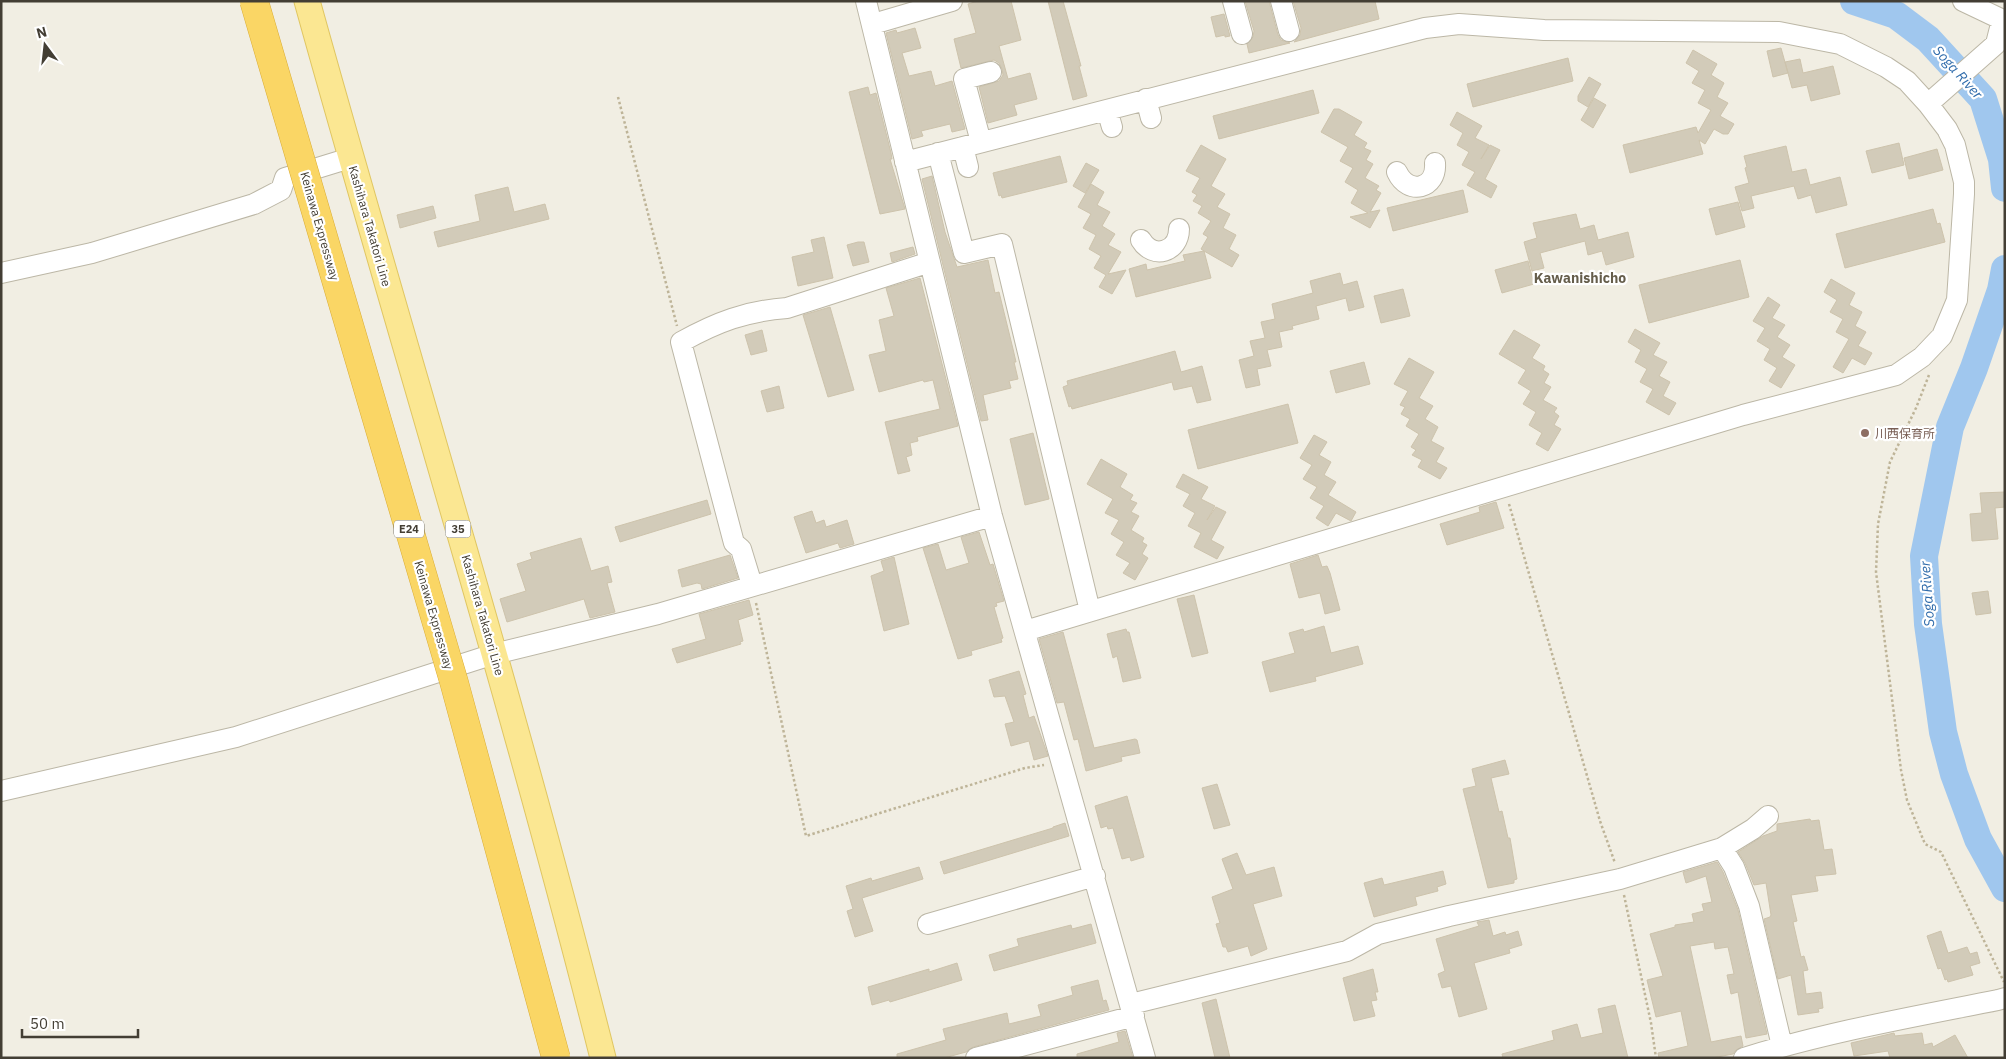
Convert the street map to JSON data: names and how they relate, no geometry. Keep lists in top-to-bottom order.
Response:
{
  "streets": {
    "highway": ["Keinawa Expressway", "E24"],
    "main road": ["Kashihara Takatori Line", "35"]
  },
  "districts": ["Kawanishicho"],
  "water": ["Soga River"],
  "places": ["川西保育所"],
  "scale_bar": "50 m",
  "north": "top"
}
